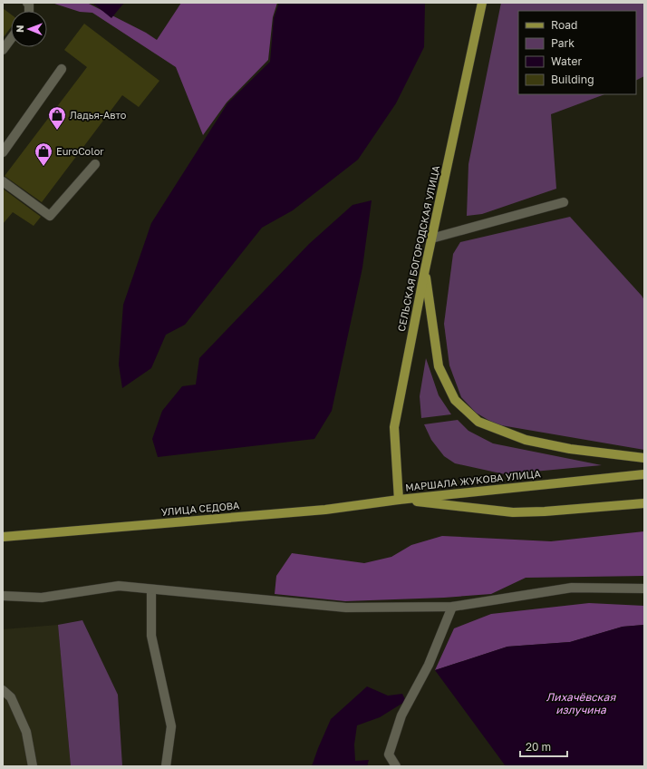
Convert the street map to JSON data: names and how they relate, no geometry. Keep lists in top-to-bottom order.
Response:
{
  "streets": {
    "main road": ["СЕЛЬСКАЯ БОГОРОДСКАЯ УЛИЦА", "МАРШАЛА ЖУКОВА УЛИЦА", "УЛИЦА СЕДОВА"]
  },
  "crossings": [
    ["СЕЛЬСКАЯ БОГОРОДСКАЯ УЛИЦА", "МАРШАЛА ЖУКОВА УЛИЦА"],
    ["СЕЛЬСКАЯ БОГОРОДСКАЯ УЛИЦА", "УЛИЦА СЕДОВА"],
    ["МАРШАЛА ЖУКОВА УЛИЦА", "УЛИЦА СЕДОВА"]
  ],
  "water": ["Лихачёвская излучина"],
  "places": {
    "shop": ["Ладья-Авто", "EuroColor"]
  },
  "legend": [
    "Road",
    "Park",
    "Water",
    "Building"
  ],
  "scale_bar": "20 m",
  "north": "left"
}
